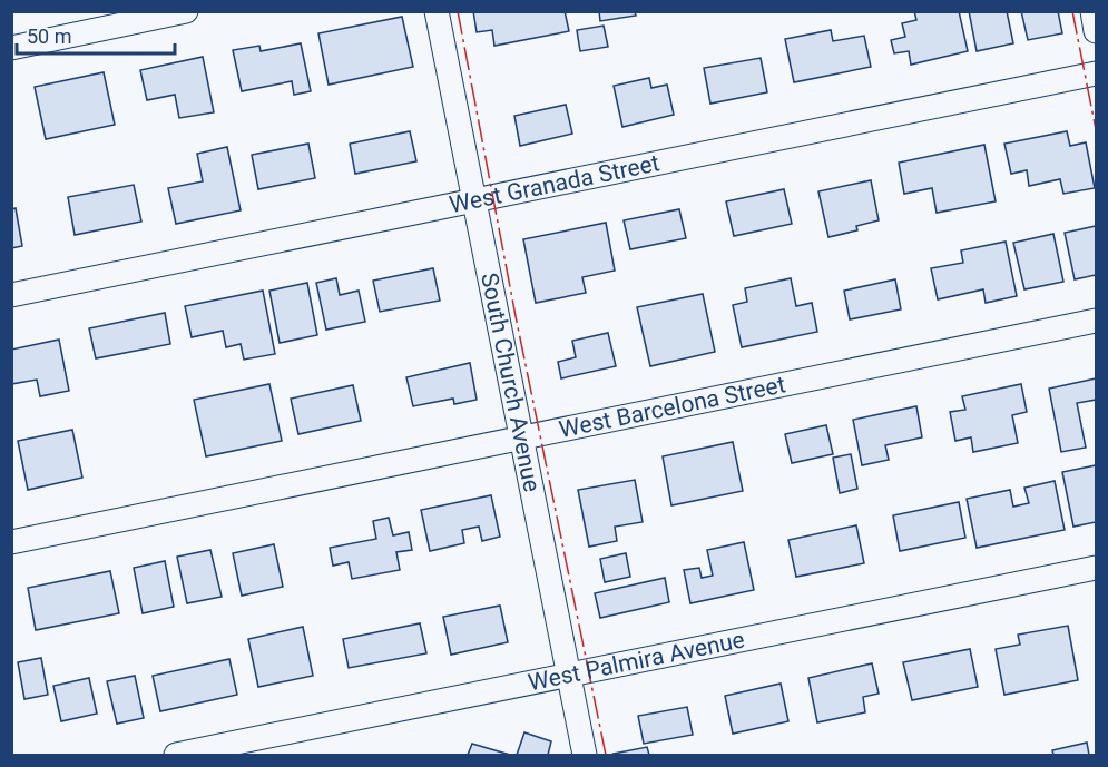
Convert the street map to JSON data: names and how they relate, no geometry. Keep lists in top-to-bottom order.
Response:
{
  "streets": {
    "street": [
      "West Granada Street",
      "South Church Avenue",
      "West Barcelona Street",
      "West Palmira Avenue"
    ]
  },
  "crossings": [
    ["West Granada Street", "South Church Avenue"],
    ["South Church Avenue", "West Barcelona Street"],
    ["South Church Avenue", "West Palmira Avenue"]
  ],
  "scale_bar": "50 m"
}
